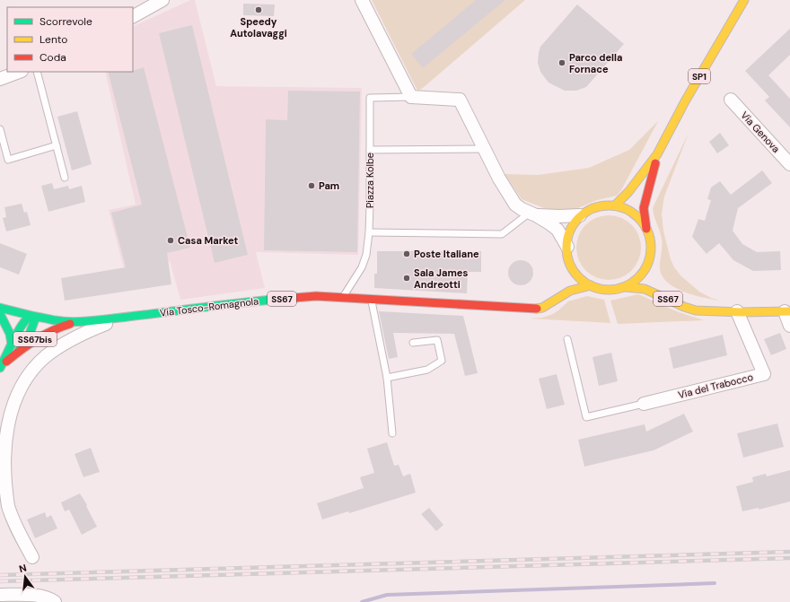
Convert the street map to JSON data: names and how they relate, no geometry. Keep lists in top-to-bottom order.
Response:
{
  "streets": {
    "main road": [
      "SP1",
      "SS67",
      "Via Tosco-Romagnola",
      "SS67bis"
    ],
    "street": ["Via Genova", "Piazza Kolbe", "Via del Trabocco"]
  },
  "crossings": [
    ["SP1", "Piazza Kolbe"],
    ["SP1", "SS67"],
    ["Piazza Kolbe", "SS67"],
    ["Piazza Kolbe", "Via Tosco-Romagnola"],
    ["SS67", "Via Tosco-Romagnola"],
    ["SS67", "Via del Trabocco"],
    ["Via Tosco-Romagnola", "SS67bis"]
  ],
  "places": [
    "Speedy Autolavaggi",
    "Parco della Fornace",
    "Pam",
    "Casa Market",
    "Poste Italiane",
    "Sala James Andreotti"
  ],
  "legend": ["Scorrevole", "Lento", "Coda"],
  "north": "top"
}
